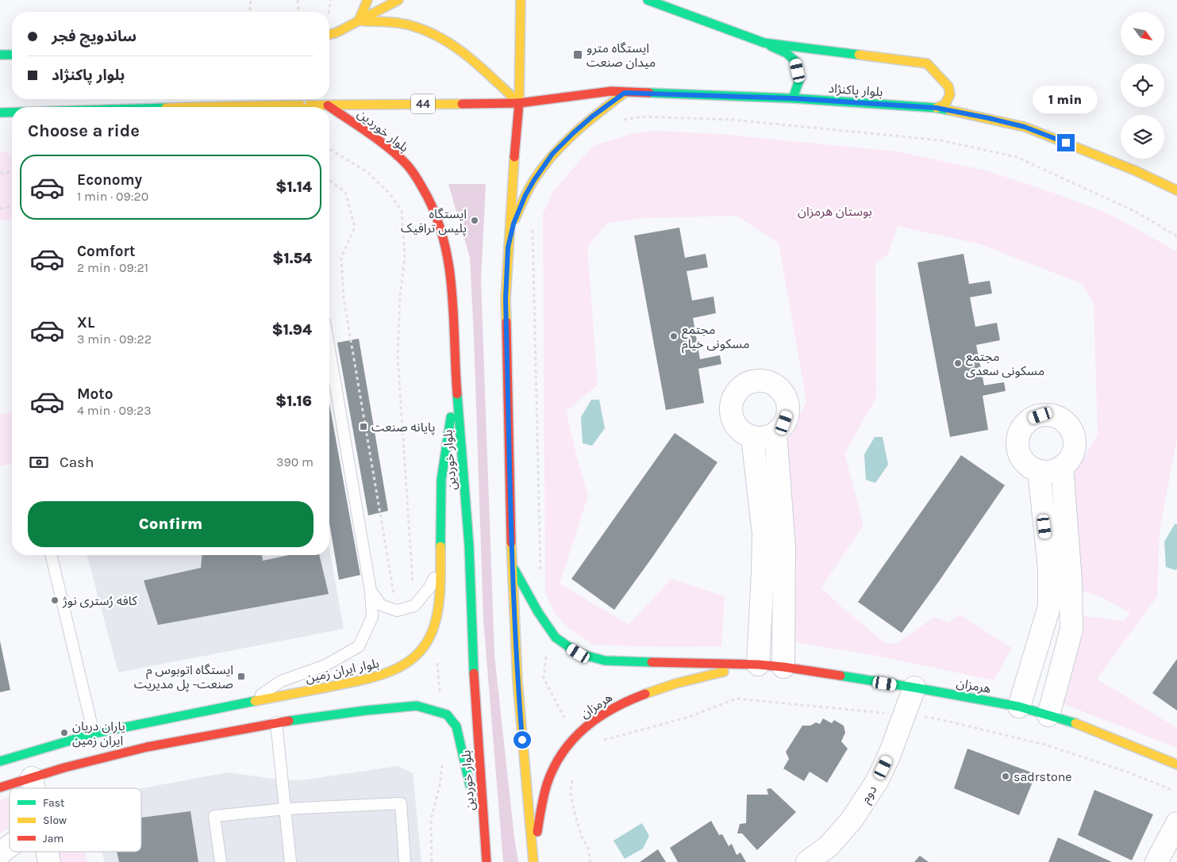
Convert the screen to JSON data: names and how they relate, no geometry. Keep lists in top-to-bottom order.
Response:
{
  "streets": {
    "main road": [
      "بلوار پاکنژاد",
      "44",
      "بلوار خوردین",
      "بلوار ایران زمین",
      "هرمزان"
    ],
    "street": ["دوم"]
  },
  "crossings": [
    ["بلوار پاکنژاد", "44"],
    ["44", "بلوار خوردین"],
    ["بلوار خوردین", "بلوار ایران زمین"],
    ["هرمزان", "دوم"]
  ],
  "parks": ["بوستان هرمزان"],
  "places": {
    "transit": ["ایستگاه مترو میدان صنعت", "پایانه صنعت", "ایستگاه اتوبوس م صنعت- پل مدیریت"],
    "other": [
      "ایستگاه پلیس ترافیک",
      "مجتمع مسکونی خیام",
      "مجتمع مسکونی سعدی",
      "کافه رُستری نوژ",
      "یاران دریان ایران زمین",
      "sadrstone"
    ]
  },
  "legend": ["Fast", "Slow", "Jam"],
  "north": "bottom right",
  "page": {
    "banner": ["ساندویچ فجر", "بلوار پاکنژاد"],
    "bubble": "1 min",
    "heading": "Choose a ride",
    "list": [
      {
        "name": "Economy",
        "note": "1 min · 09:20",
        "value": "$1.14"
      },
      {
        "name": "Comfort",
        "note": "2 min · 09:21",
        "value": "$1.54"
      },
      {
        "name": "XL",
        "note": "3 min · 09:22",
        "value": "$1.94"
      },
      {
        "name": "Moto",
        "note": "4 min · 09:23",
        "value": "$1.16"
      }
    ],
    "pay": ["Cash", "390 m"],
    "buttons": "Confirm"
  }
}
